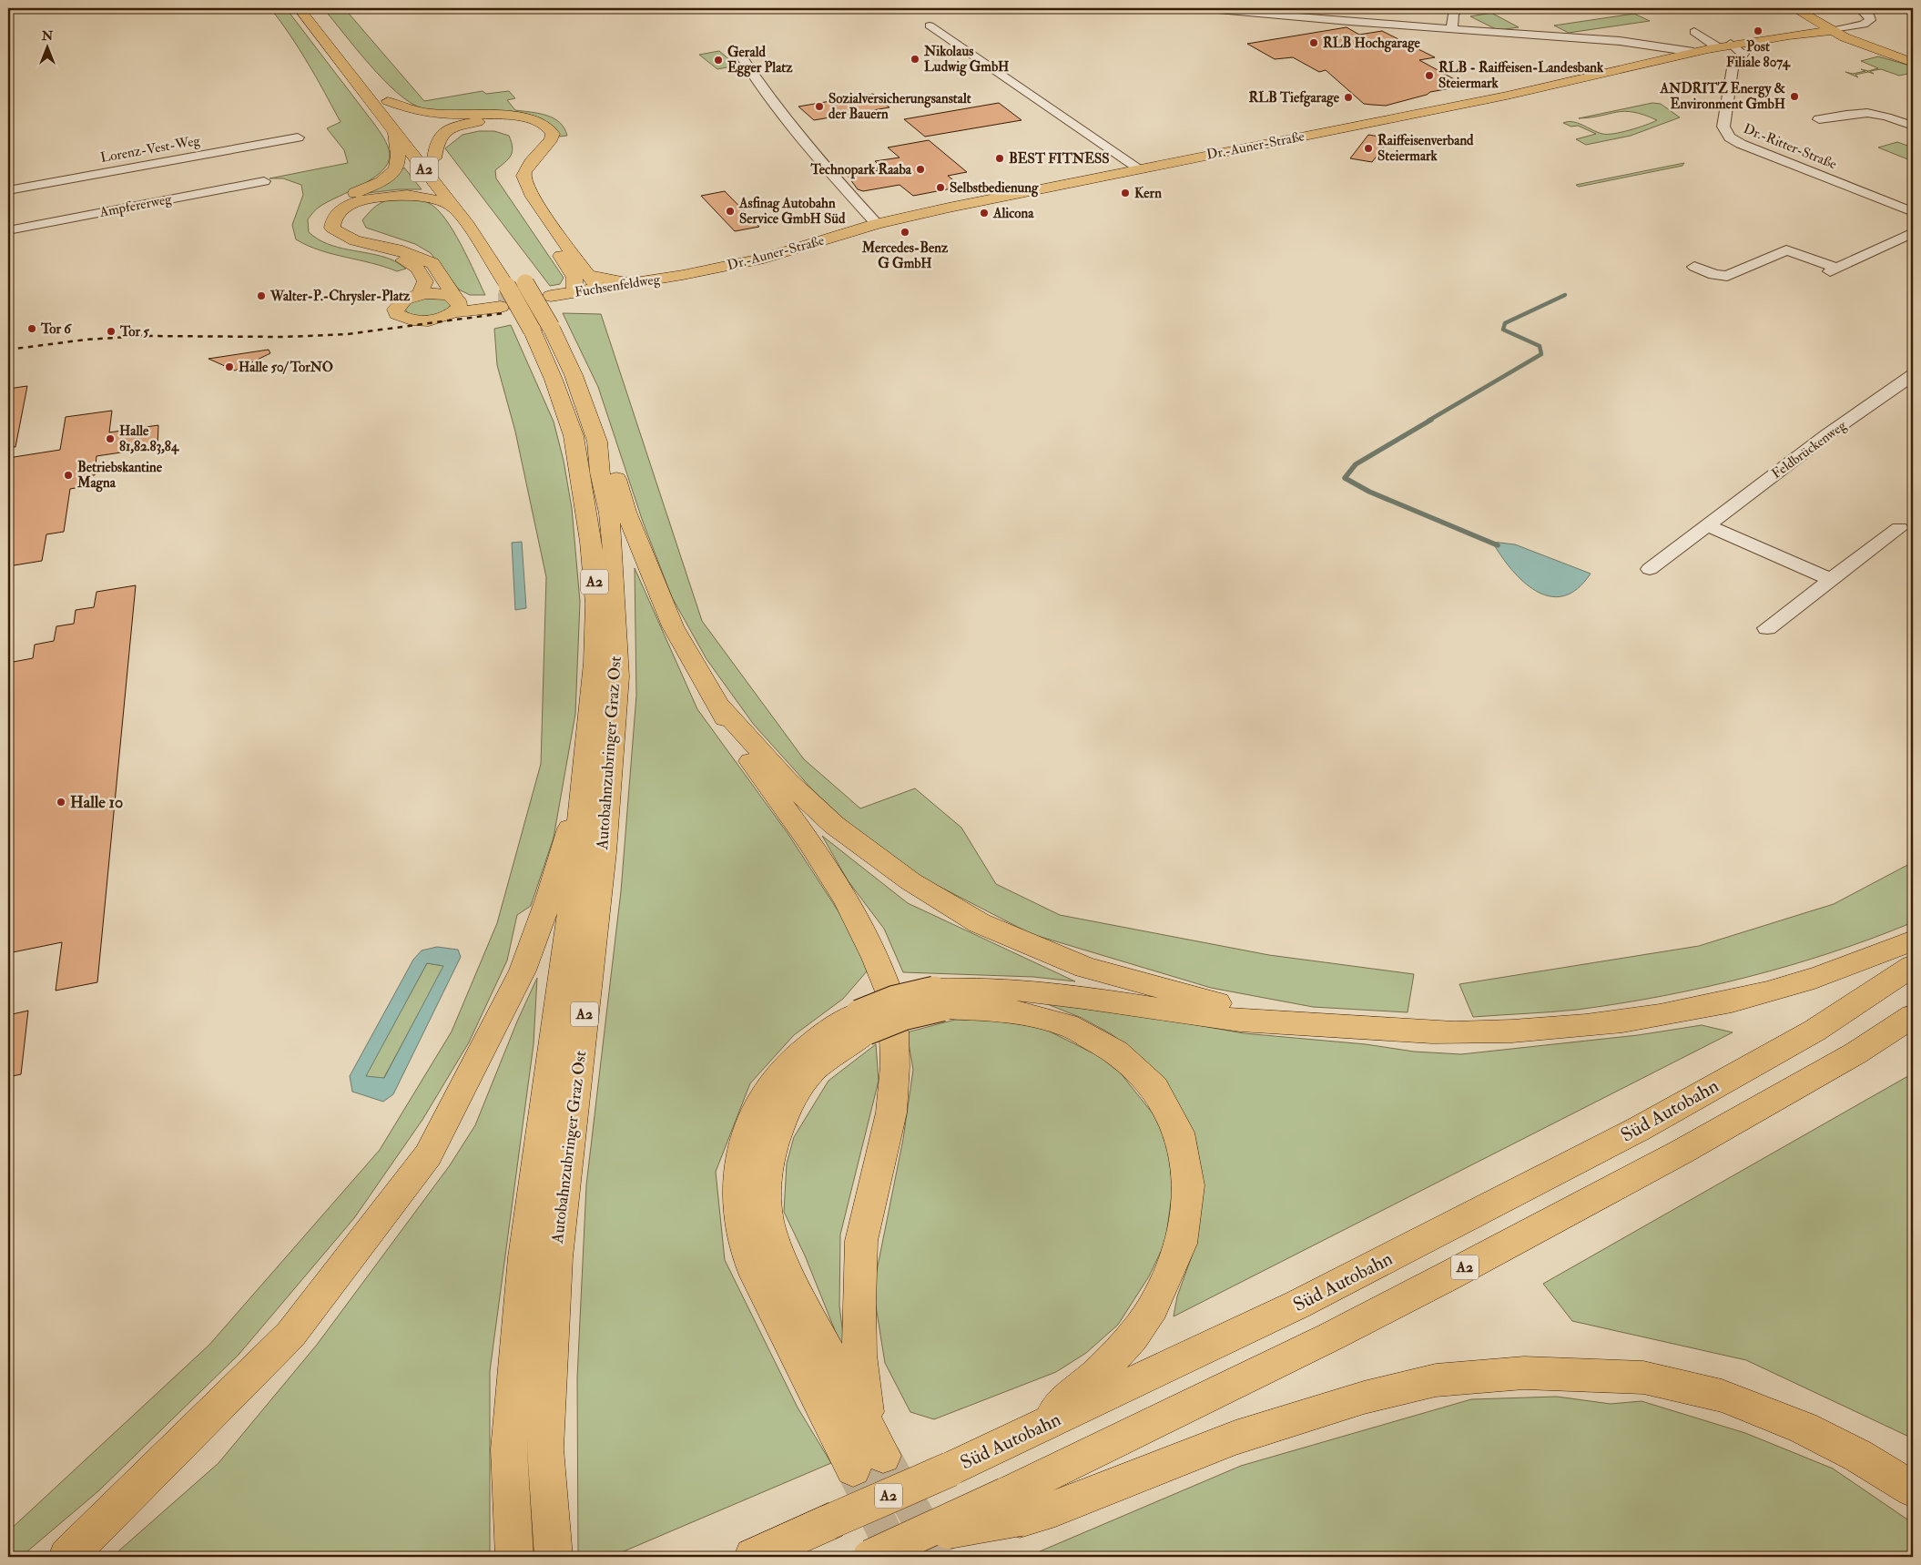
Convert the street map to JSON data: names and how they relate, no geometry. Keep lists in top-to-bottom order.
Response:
{
  "streets": {
    "main road": [
      "Dr.-Auner-Straße",
      "A2",
      "Fuchsenfeldweg",
      "Autobahnzubringer Graz Ost",
      "Süd Autobahn"
    ],
    "street": [
      "Dr.-Ritter-Straße",
      "Lorenz-Vest-Weg",
      "Ampfererweg",
      "Feldbrückenweg"
    ]
  },
  "crossings": [
    ["Dr.-Auner-Straße", "Dr.-Ritter-Straße"],
    ["Dr.-Auner-Straße", "Fuchsenfeldweg"]
  ],
  "places": [
    "Post Filiale 8074",
    "RLB Hochgarage",
    "Nikolaus Ludwig GmbH",
    "Gerald Egger Platz",
    "RLB - Raiffeisen-Landesbank Steiermark",
    "ANDRITZ Energy & Environment GmbH",
    "RLB Tiefgarage",
    "Sozialversicherungsanstalt der Bauern",
    "Raiffeisenverband Steiermark",
    "BEST FITNESS",
    "Technopark Raaba",
    "Selbstbedienung",
    "Kern",
    "Asfinag Autobahn Service GmbH Süd",
    "Alicona",
    "Mercedes-Benz G GmbH",
    "Walter-P.-Chrysler-Platz",
    "Tor 6",
    "Tor 5",
    "Halle 50/ TorNO",
    "Halle 81,82.83,84",
    "Betriebskantine Magna",
    "Halle 10"
  ],
  "north": "top"
}
